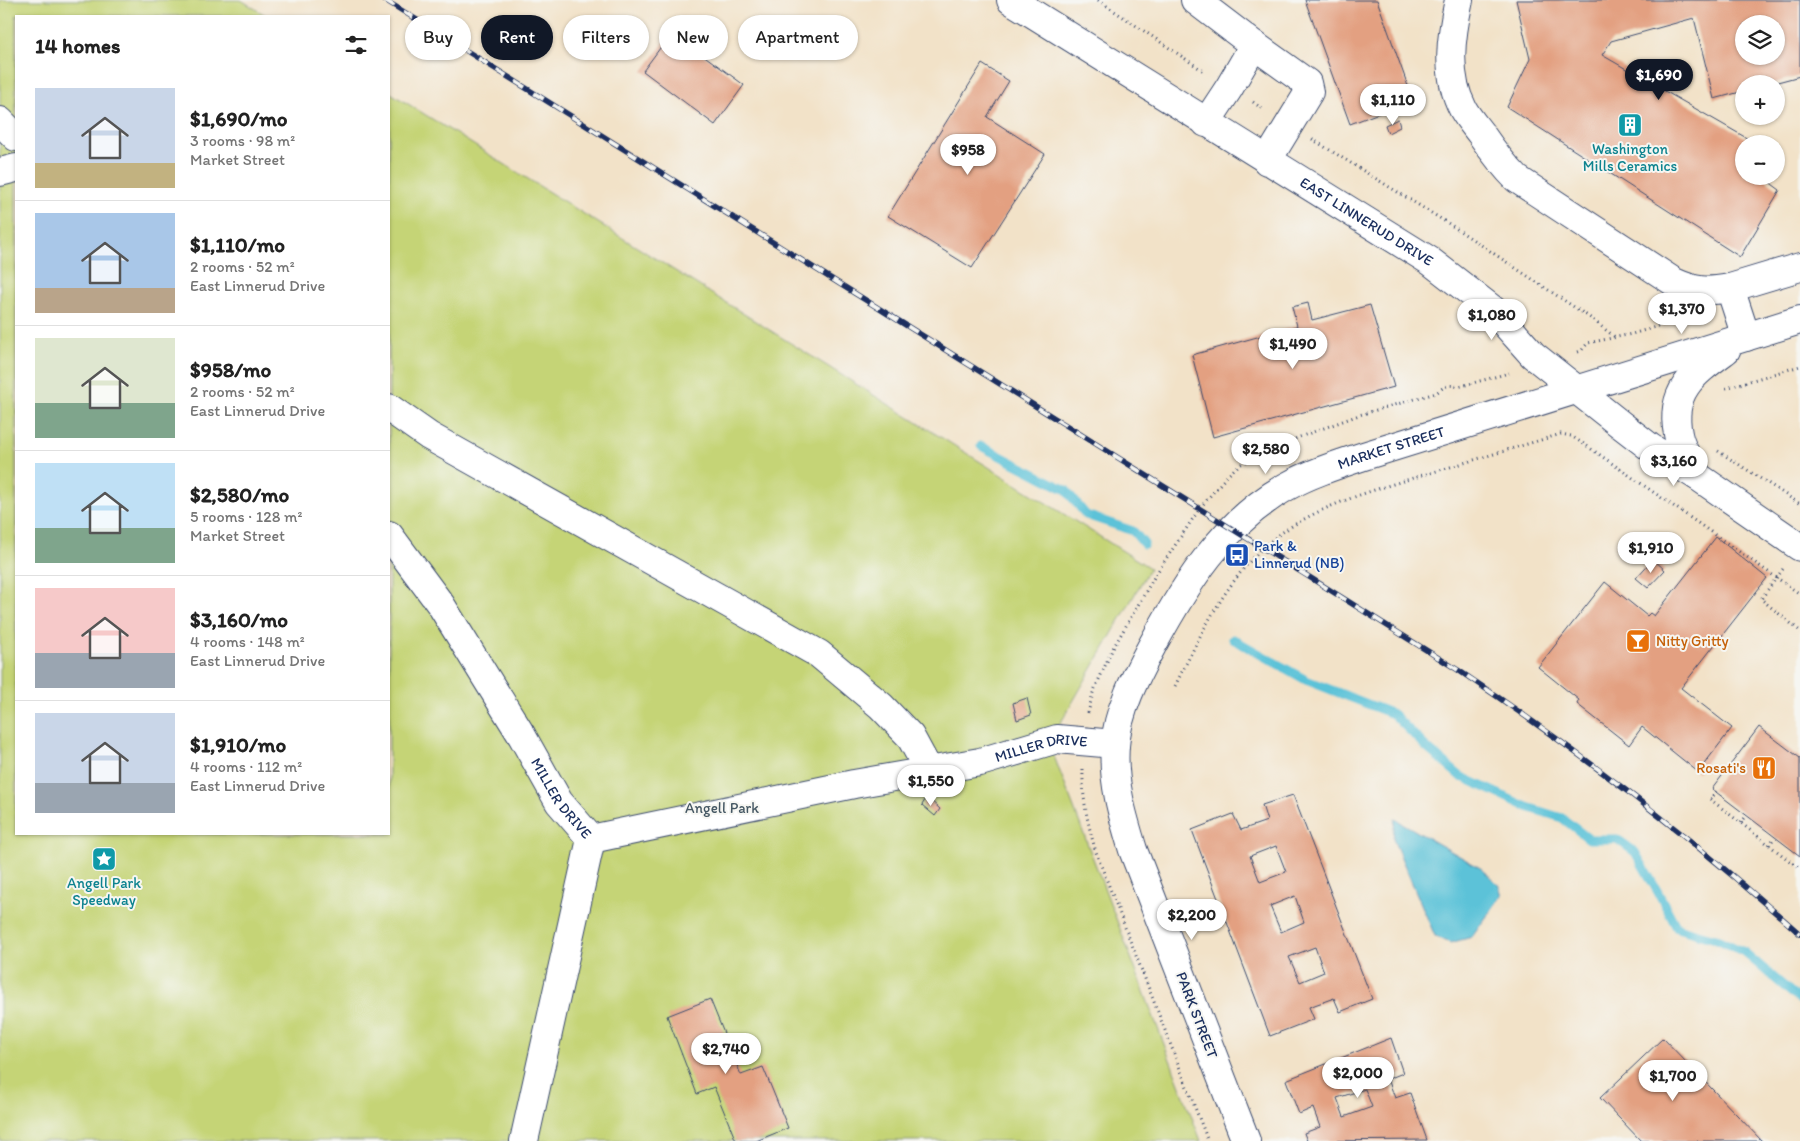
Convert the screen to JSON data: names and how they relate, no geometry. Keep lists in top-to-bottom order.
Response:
{
  "streets": {
    "street": [
      "EAST LINNERUD DRIVE",
      "MARKET STREET",
      "MILLER DRIVE",
      "PARK STREET"
    ]
  },
  "crossings": [
    ["EAST LINNERUD DRIVE", "MARKET STREET"],
    ["MARKET STREET", "MILLER DRIVE"],
    ["MARKET STREET", "PARK STREET"],
    ["MILLER DRIVE", "PARK STREET"]
  ],
  "parks": ["Angell Park"],
  "places": {
    "building": ["Washington Mills Ceramics"],
    "bus stop": ["Park & Linnerud (NB)"],
    "bar": ["Nitty Gritty"],
    "restaurant": ["Rosati's"],
    "place": ["Angell Park Speedway"]
  },
  "page": {
    "map_buttons": ["+", "−"],
    "chip": [
      "Buy",
      "Rent",
      "Filters",
      "New",
      "Apartment"
    ],
    "heading": "14 homes",
    "price": [
      "$1,690",
      "$1,110",
      "$958",
      "$1,370",
      "$1,080",
      "$1,490",
      "$2,580",
      "$3,160",
      "$1,910",
      "$1,550",
      "$2,200",
      "$2,740",
      "$2,000",
      "$1,700"
    ],
    "list": [
      {
        "name": "$1,690/mo",
        "note": "3 rooms · 98 m² · Market Street"
      },
      {
        "name": "$1,110/mo",
        "note": "2 rooms · 52 m² · East Linnerud Drive"
      },
      {
        "name": "$958/mo",
        "note": "2 rooms · 52 m² · East Linnerud Drive"
      },
      {
        "name": "$2,580/mo",
        "note": "5 rooms · 128 m² · Market Street"
      },
      {
        "name": "$3,160/mo",
        "note": "4 rooms · 148 m² · East Linnerud Drive"
      },
      {
        "name": "$1,910/mo",
        "note": "4 rooms · 112 m² · East Linnerud Drive"
      }
    ]
  }
}
